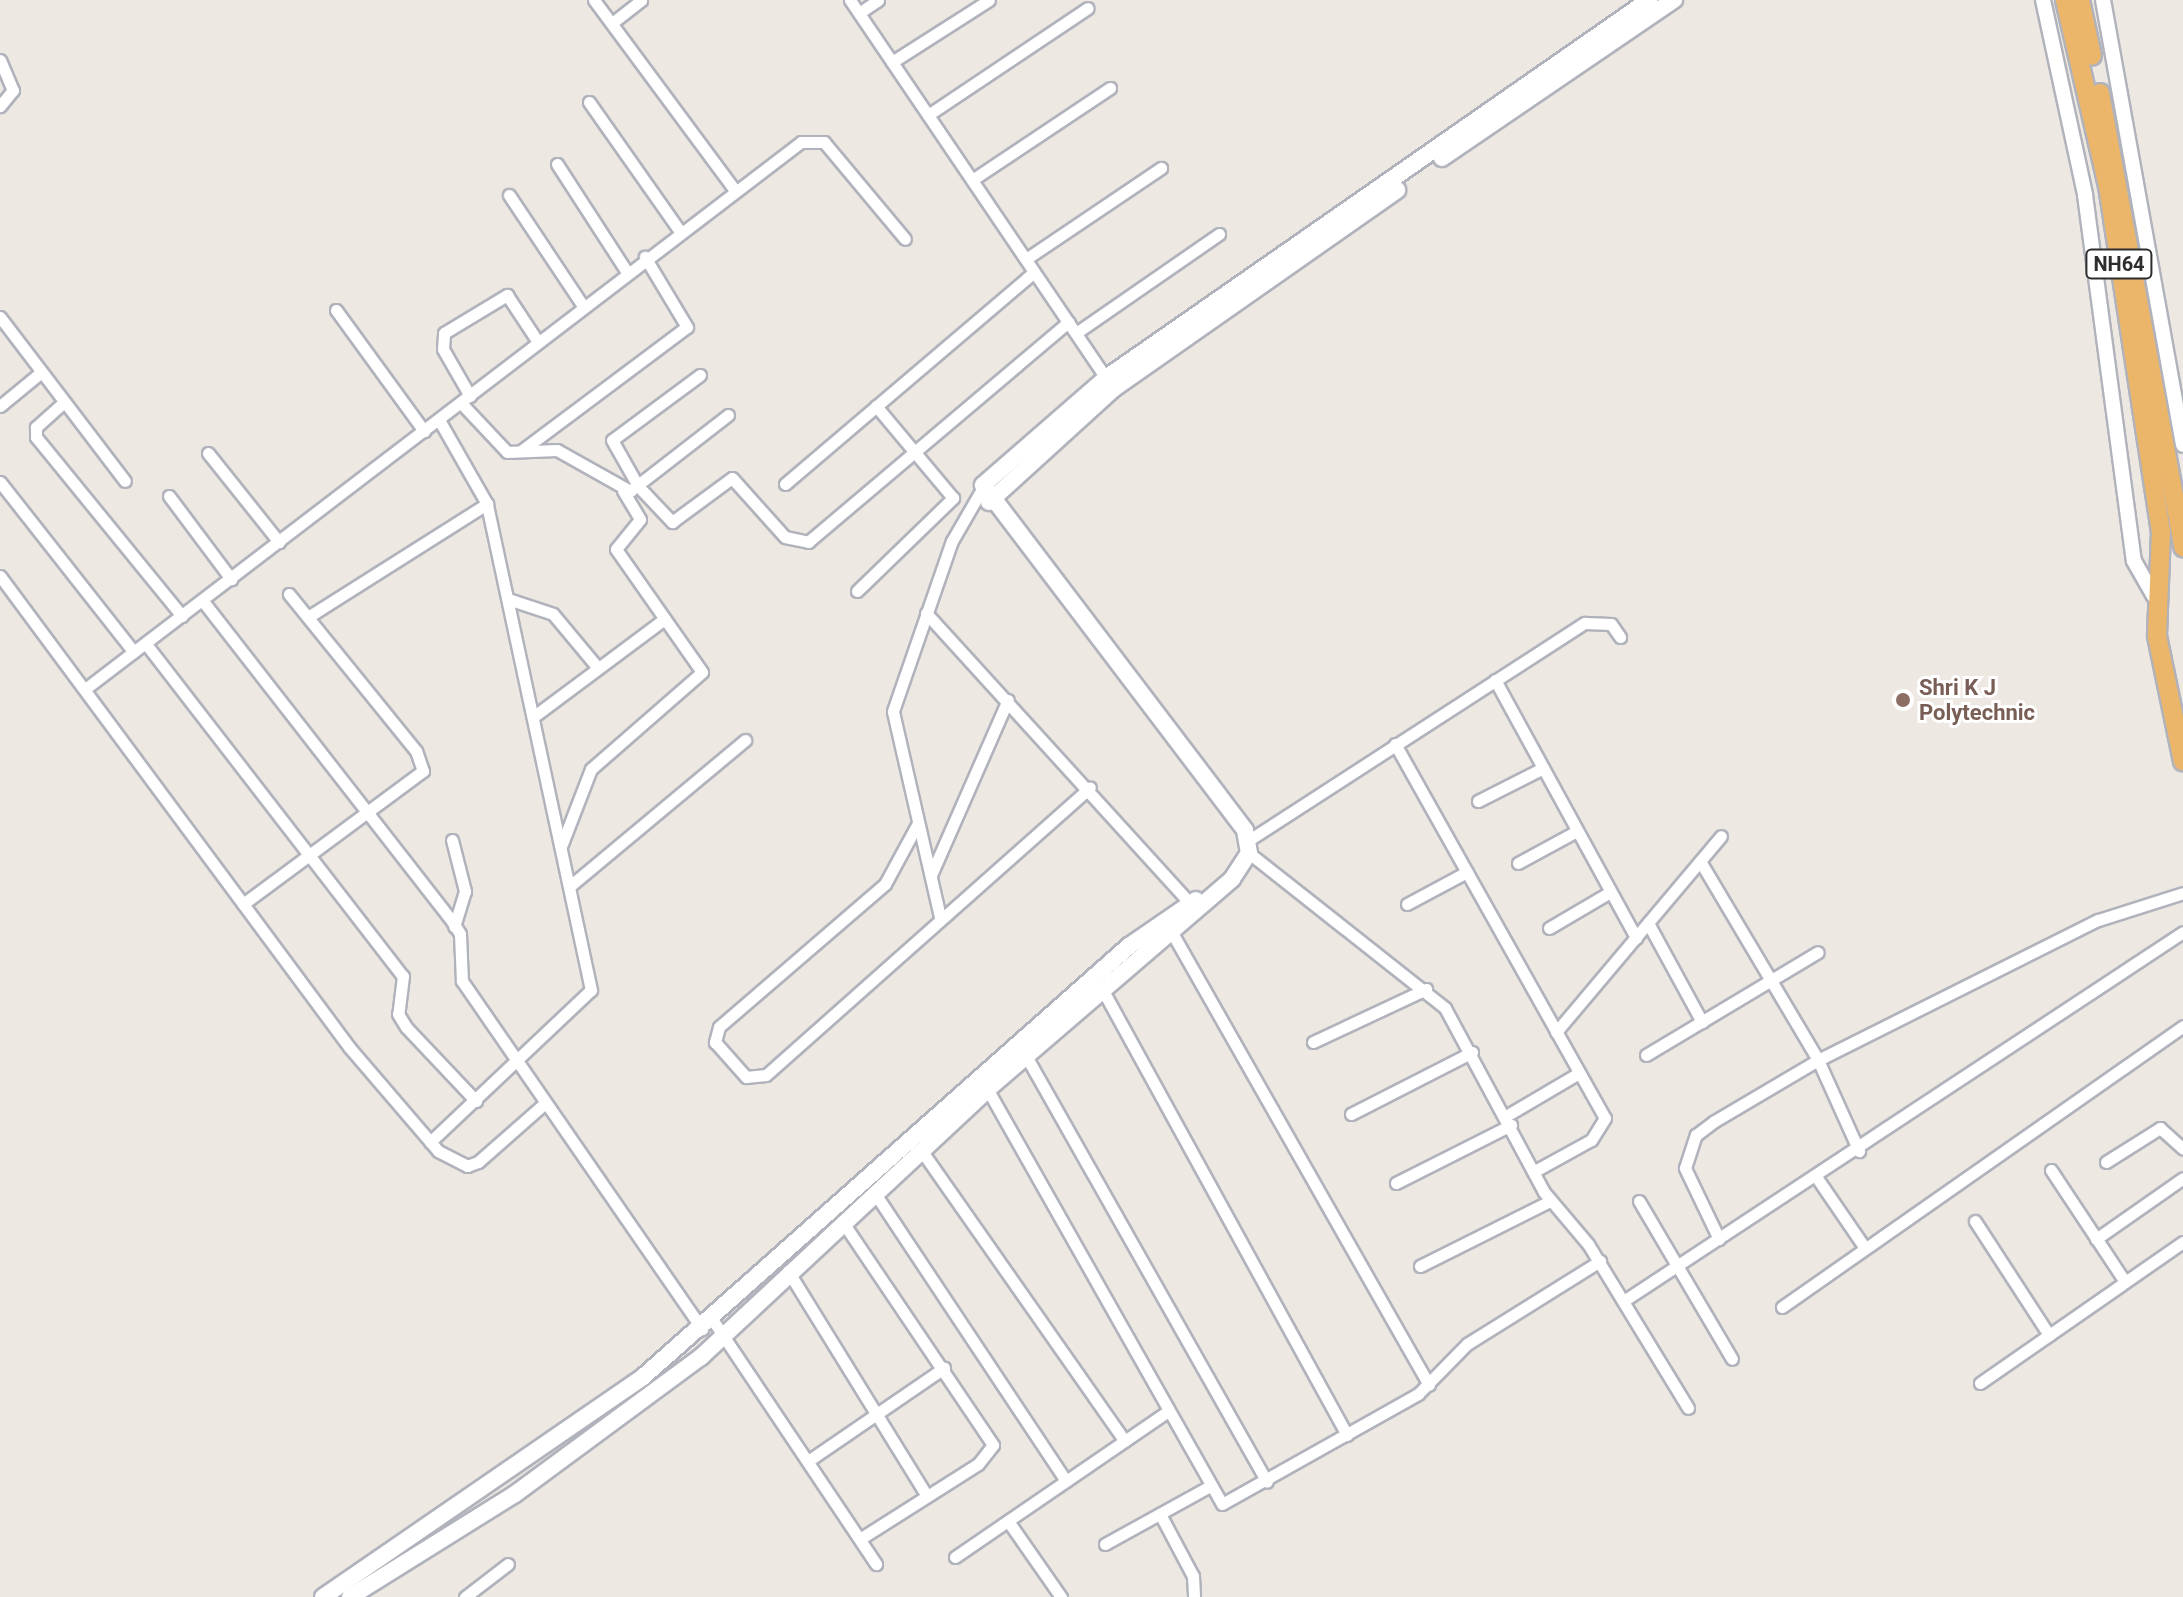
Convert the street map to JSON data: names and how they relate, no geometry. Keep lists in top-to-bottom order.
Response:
{
  "streets": {
    "highway": ["NH64"]
  },
  "places": ["Shri K J Polytechnic"]
}
